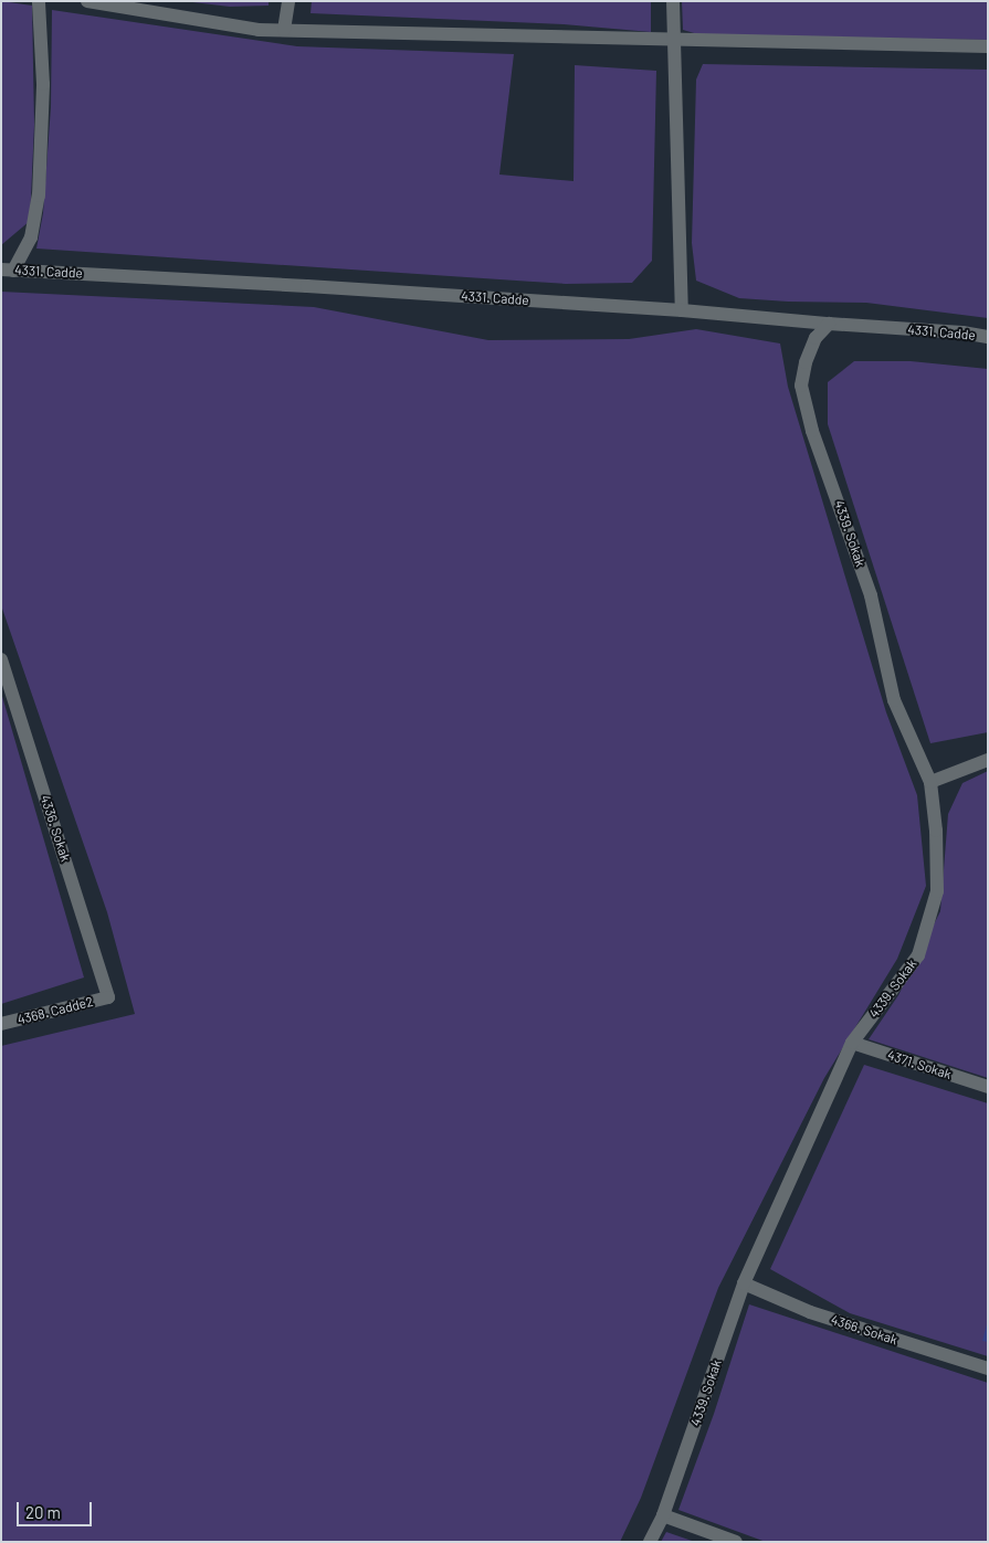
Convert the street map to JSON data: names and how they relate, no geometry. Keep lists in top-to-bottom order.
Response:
{
  "streets": {
    "street": [
      "4331. Cadde",
      "4339. Sokak",
      "4336. Sokak",
      "4368. Cadde2",
      "4371. Sokak",
      "4366. Sokak"
    ]
  },
  "crossings": [
    ["4331. Cadde", "4339. Sokak"],
    ["4339. Sokak", "4371. Sokak"],
    ["4339. Sokak", "4366. Sokak"],
    ["4336. Sokak", "4368. Cadde2"]
  ],
  "scale_bar": "20 m"
}
